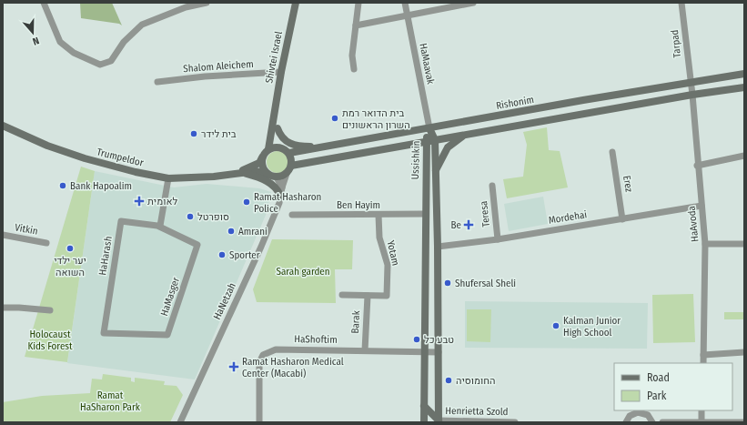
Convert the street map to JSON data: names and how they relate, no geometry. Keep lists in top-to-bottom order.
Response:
{
  "streets": {
    "street": [
      "Tarpad",
      "Shivtei Israel",
      "HaMaavak",
      "Shalom Aleichem",
      "Rishonim",
      "Trumpeldor",
      "Ussishkin",
      "Erez",
      "Ben Hayim",
      "Teresa",
      "Mordehai",
      "HaAvoda",
      "Vitkin",
      "Yotam",
      "HaHarash",
      "HaMasger",
      "HaNetzah",
      "Barak",
      "HaShoftim",
      "Henrietta Szold"
    ]
  },
  "crossings": [
    ["Tarpad", "Rishonim"],
    ["Tarpad", "HaAvoda"],
    ["Shivtei Israel", "Shalom Aleichem"],
    ["Shivtei Israel", "Rishonim"],
    ["Shivtei Israel", "Trumpeldor"],
    ["Shivtei Israel", "HaNetzah"],
    ["HaMaavak", "Rishonim"],
    ["HaMaavak", "Ussishkin"],
    ["Rishonim", "Trumpeldor"],
    ["Rishonim", "Ussishkin"],
    ["Rishonim", "HaAvoda"],
    ["Rishonim", "HaNetzah"],
    ["Trumpeldor", "HaNetzah"],
    ["Ussishkin", "Ben Hayim"],
    ["Ussishkin", "Mordehai"],
    ["Ussishkin", "HaShoftim"],
    ["Ussishkin", "Henrietta Szold"],
    ["Erez", "Mordehai"],
    ["Ben Hayim", "Yotam"],
    ["Teresa", "Mordehai"],
    ["Mordehai", "HaAvoda"],
    ["Yotam", "Barak"],
    ["HaHarash", "HaMasger"],
    ["Barak", "HaShoftim"]
  ],
  "parks": ["Sarah garden", "Holocaust Kids Forest", "Ramat HaSharon Park"],
  "places": {
    "other": [
      "בית הדואר רמת השרון הראשונים",
      "בית לידר",
      "Bank Hapoalim",
      "Ramat Hasharon Police",
      "סופרטל",
      "Amrani",
      "יער ילדי השואה",
      "Sporter",
      "Shufersal Sheli",
      "Kalman Junior High School",
      "טבע כל",
      "החומוסיה"
    ],
    "health": ["לאומית", "Be", "Ramat Hasharon Medical Center (Macabi)"]
  },
  "legend": ["Road", "Park"],
  "north": "bottom"
}
